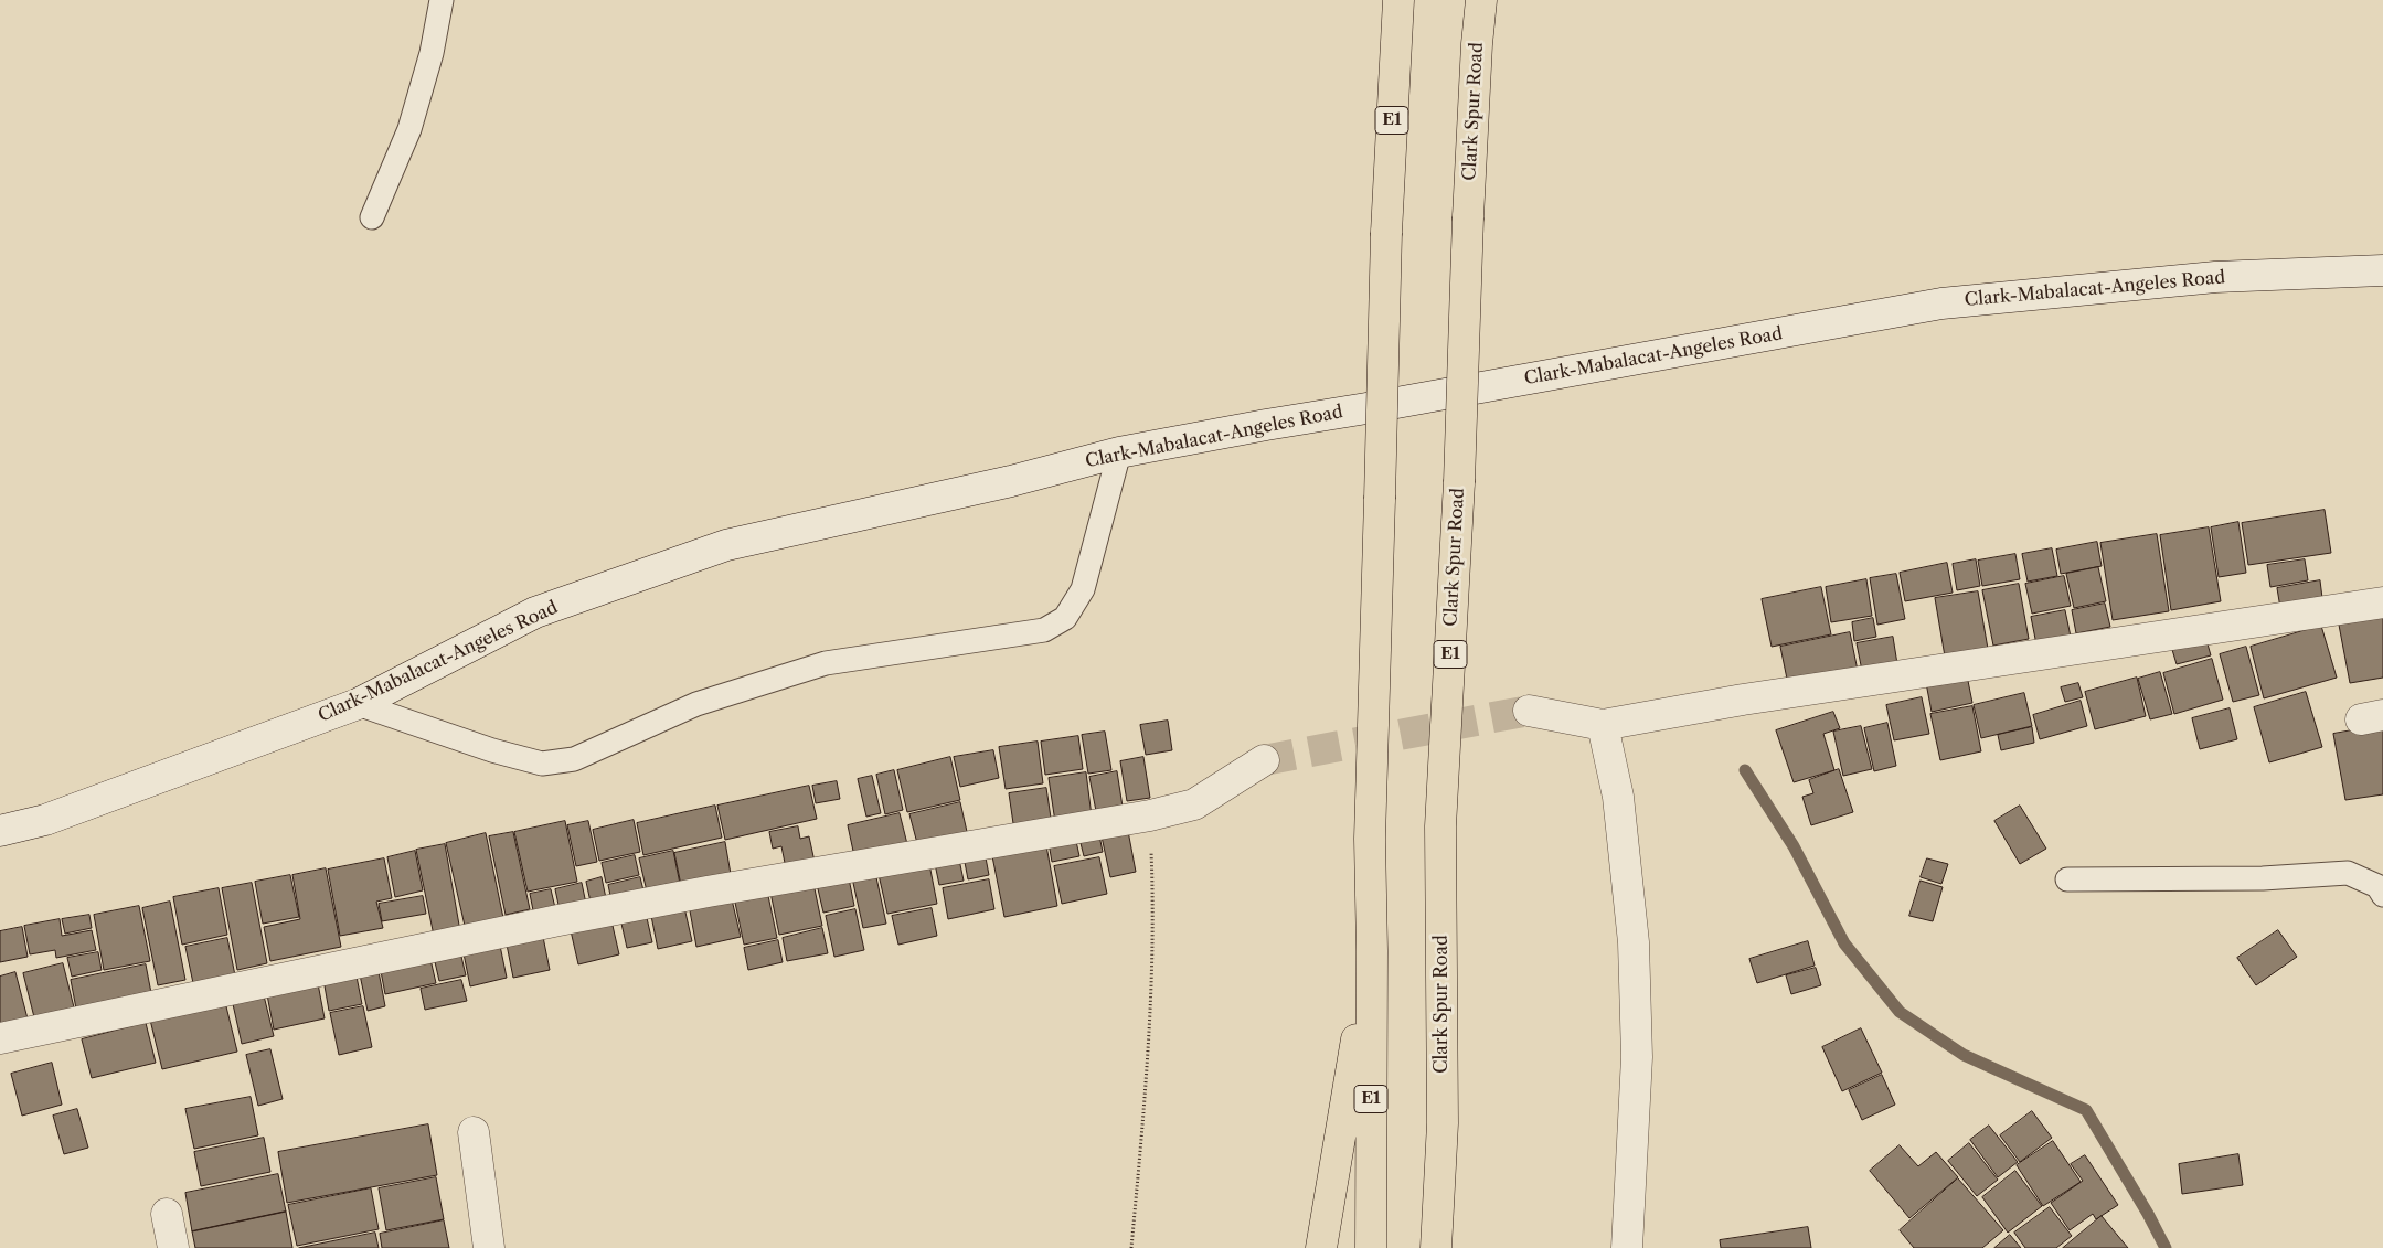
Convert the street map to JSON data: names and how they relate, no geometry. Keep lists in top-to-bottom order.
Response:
{
  "streets": {
    "highway": ["Clark Spur Road", "E1"],
    "street": ["Clark-Mabalacat-Angeles Road"]
  }
}
